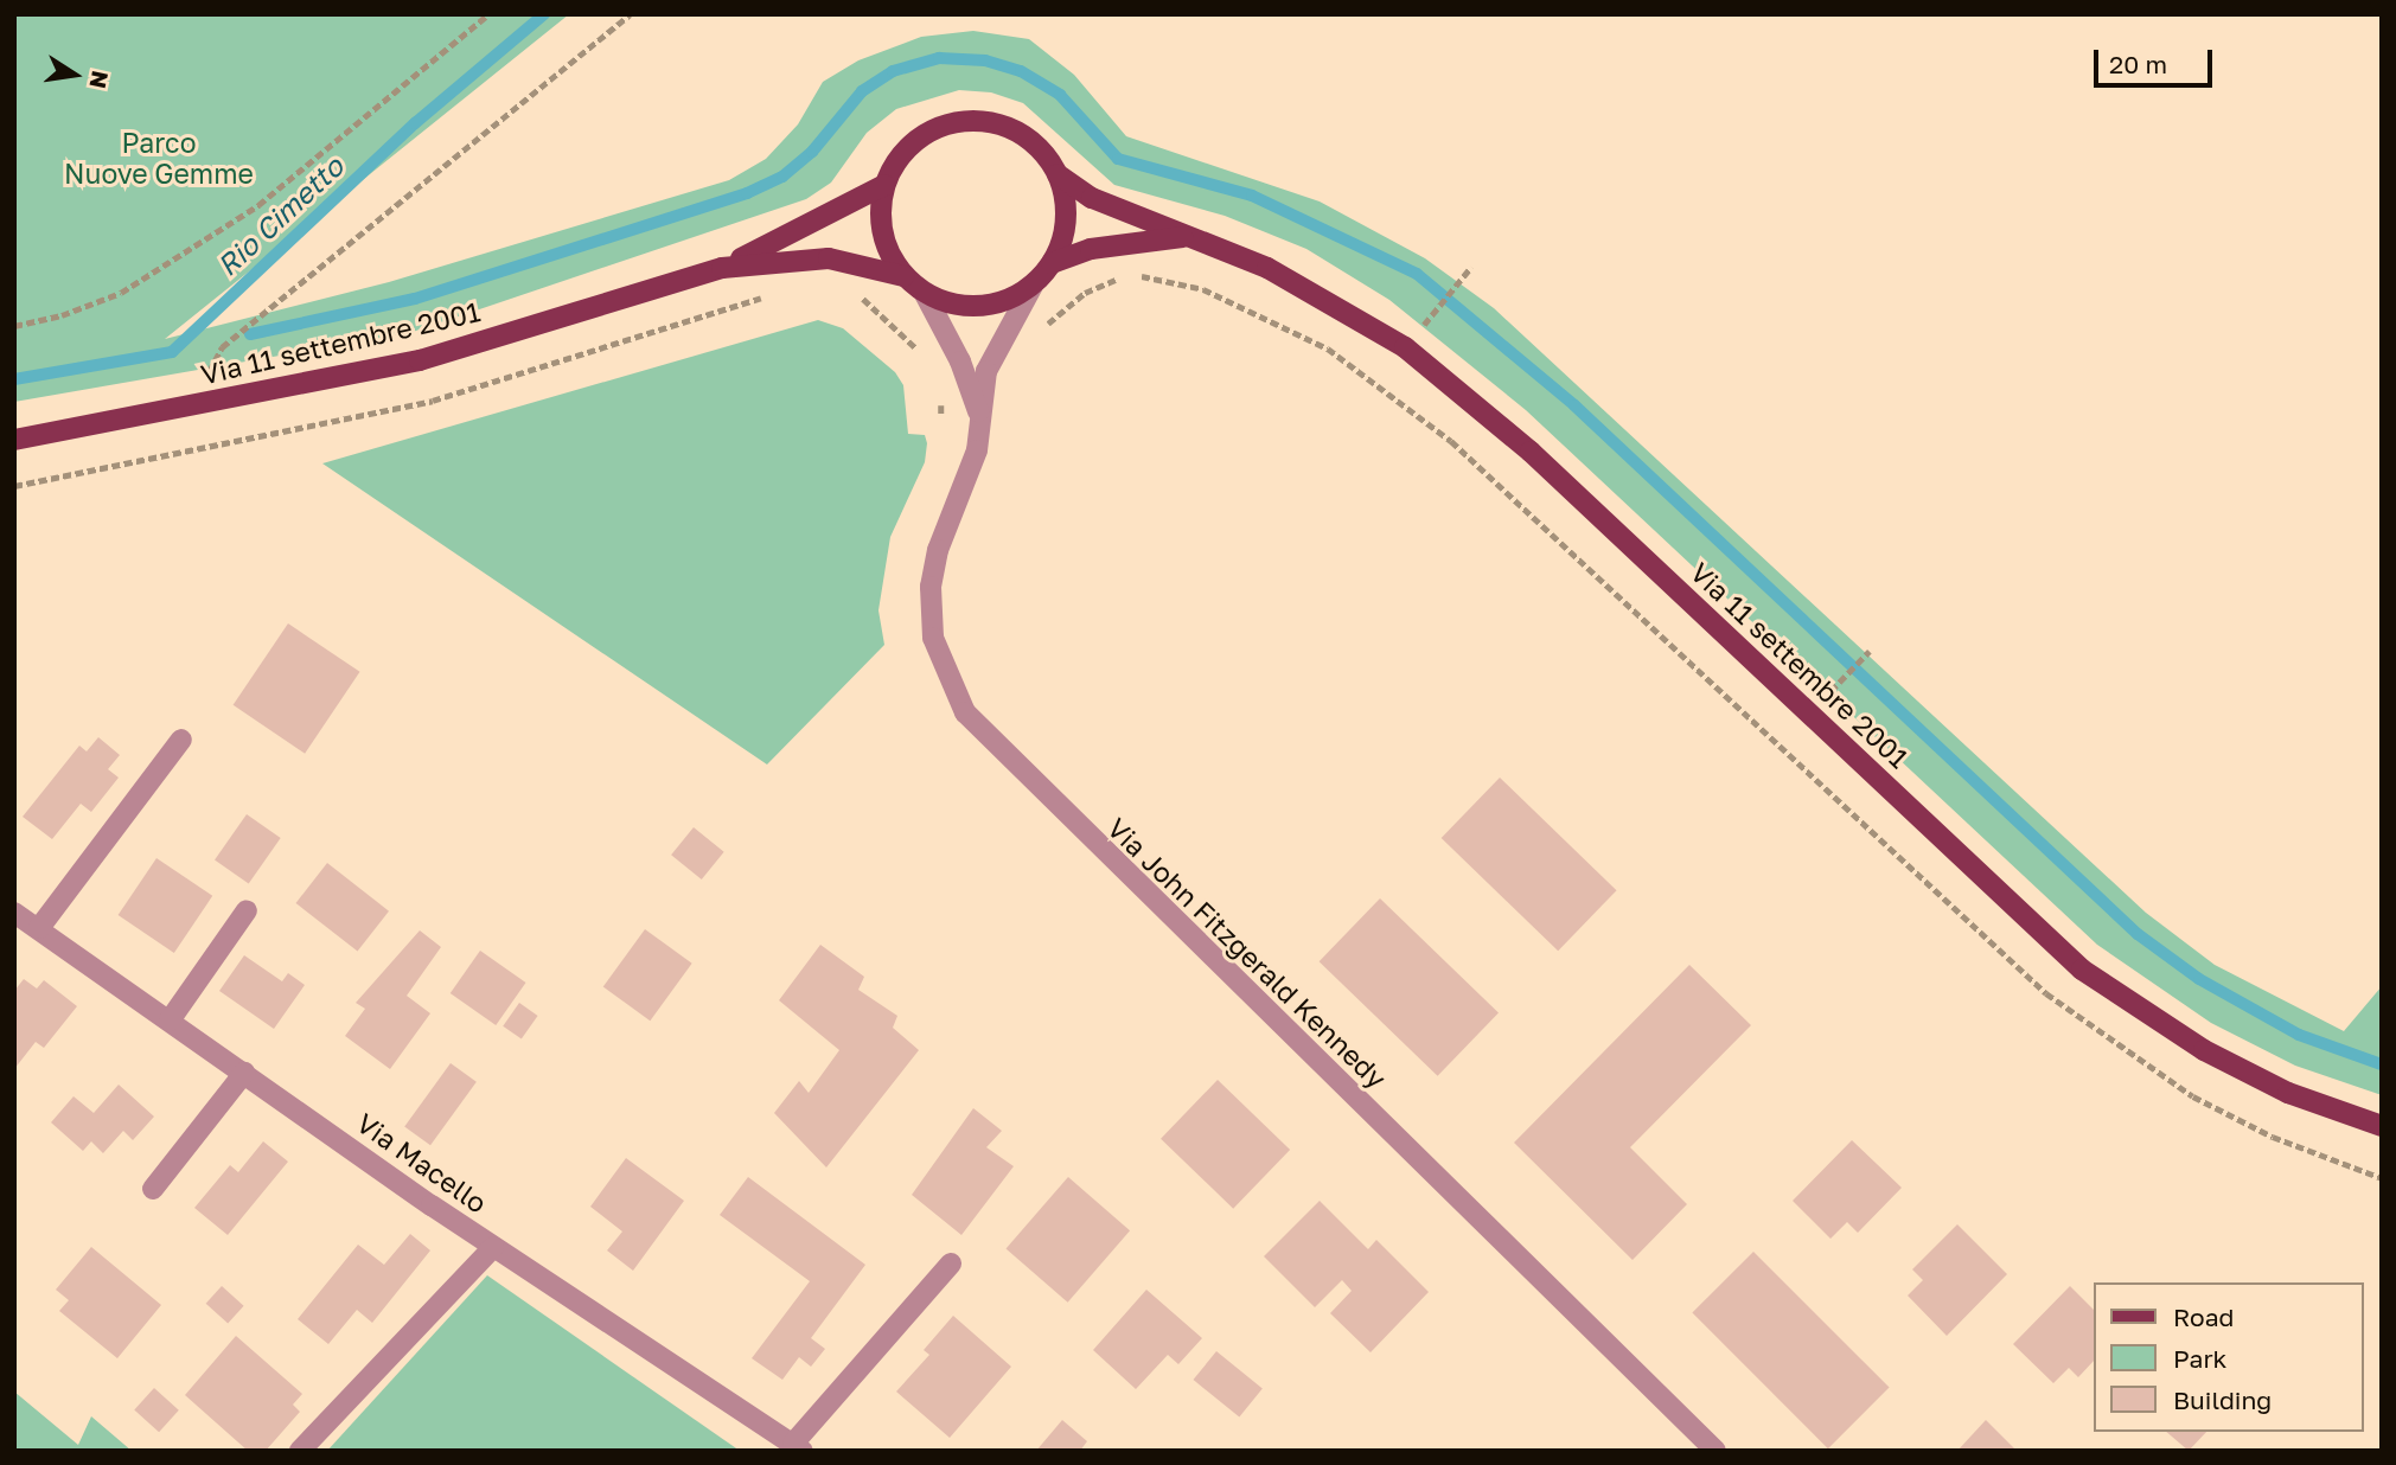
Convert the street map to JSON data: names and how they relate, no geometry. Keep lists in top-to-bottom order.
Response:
{
  "streets": {
    "main road": ["Via 11 settembre 2001"],
    "street": ["Via John Fitzgerald Kennedy", "Via Macello"]
  },
  "crossings": [
    ["Via 11 settembre 2001", "Via John Fitzgerald Kennedy"]
  ],
  "water": ["Rio Cimetto"],
  "parks": ["Parco Nuove Gemme"],
  "legend": ["Road", "Park", "Building"],
  "scale_bar": "20 m",
  "north": "right"
}
